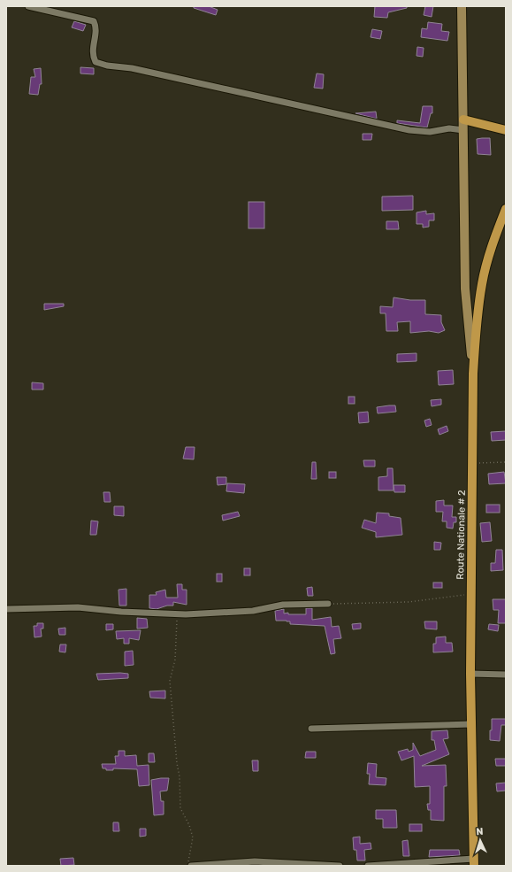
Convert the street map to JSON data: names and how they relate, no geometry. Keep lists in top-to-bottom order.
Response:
{
  "streets": {
    "main road": ["Route Nationale # 2"]
  },
  "north": "top"
}
